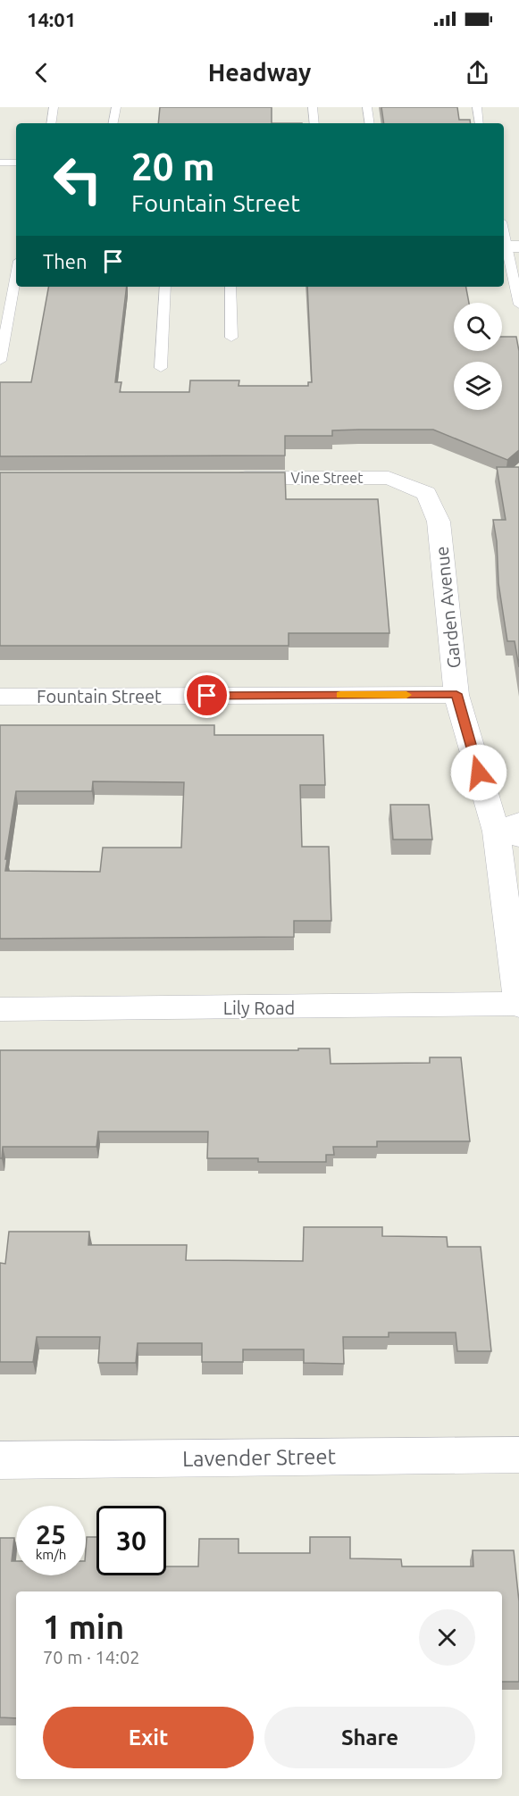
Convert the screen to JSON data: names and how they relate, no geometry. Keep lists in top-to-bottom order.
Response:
{
  "streets": {
    "street": [
      "Vine Street",
      "Garden Avenue",
      "Fountain Street",
      "Lily Road",
      "Lavender Street"
    ]
  },
  "crossings": [
    ["Vine Street", "Garden Avenue"],
    ["Garden Avenue", "Fountain Street"],
    ["Garden Avenue", "Lily Road"]
  ],
  "page": {
    "status": "14:01",
    "header": "Headway",
    "turn": ["20 m", "Fountain Street"],
    "then": "Then",
    "speed": "25 km/h",
    "limit": "30",
    "heading": ["1 min", "70 m · 14:02"],
    "buttons": ["Exit", "Share"]
  }
}
